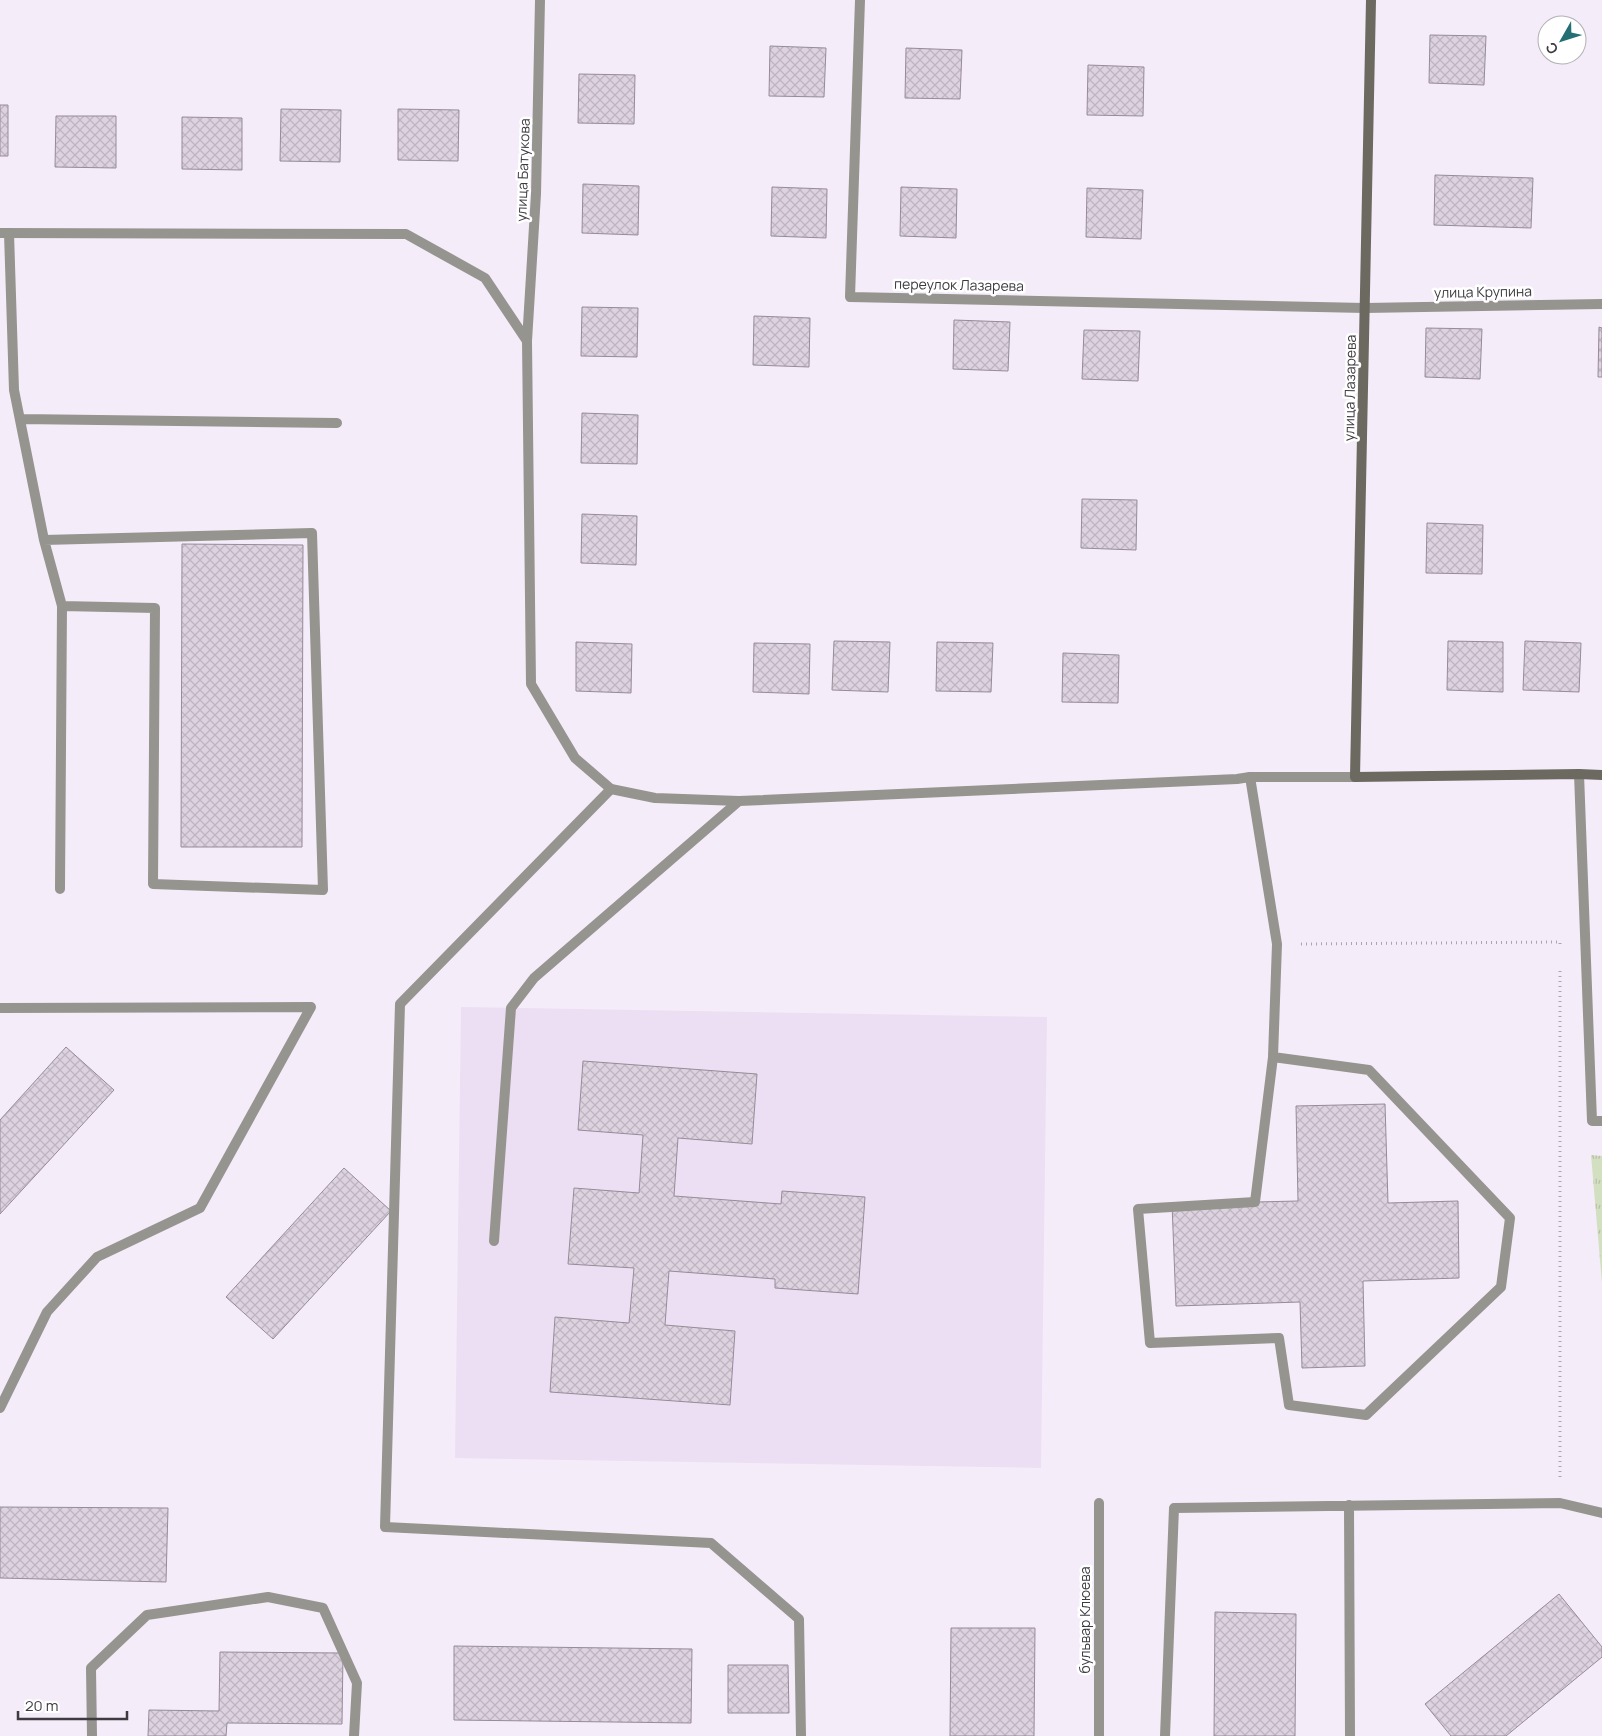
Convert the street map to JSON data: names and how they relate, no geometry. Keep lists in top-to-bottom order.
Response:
{
  "streets": {
    "main road": ["улица Лазарева"],
    "street": [
      "улица Батукова",
      "переулок Лазарева",
      "улица Крупина",
      "бульвар Клюева"
    ]
  },
  "crossings": [
    ["переулок Лазарева", "улица Крупина"],
    ["переулок Лазарева", "улица Лазарева"],
    ["улица Крупина", "улица Лазарева"]
  ],
  "scale_bar": "20 m",
  "north": "bottom left"
}
